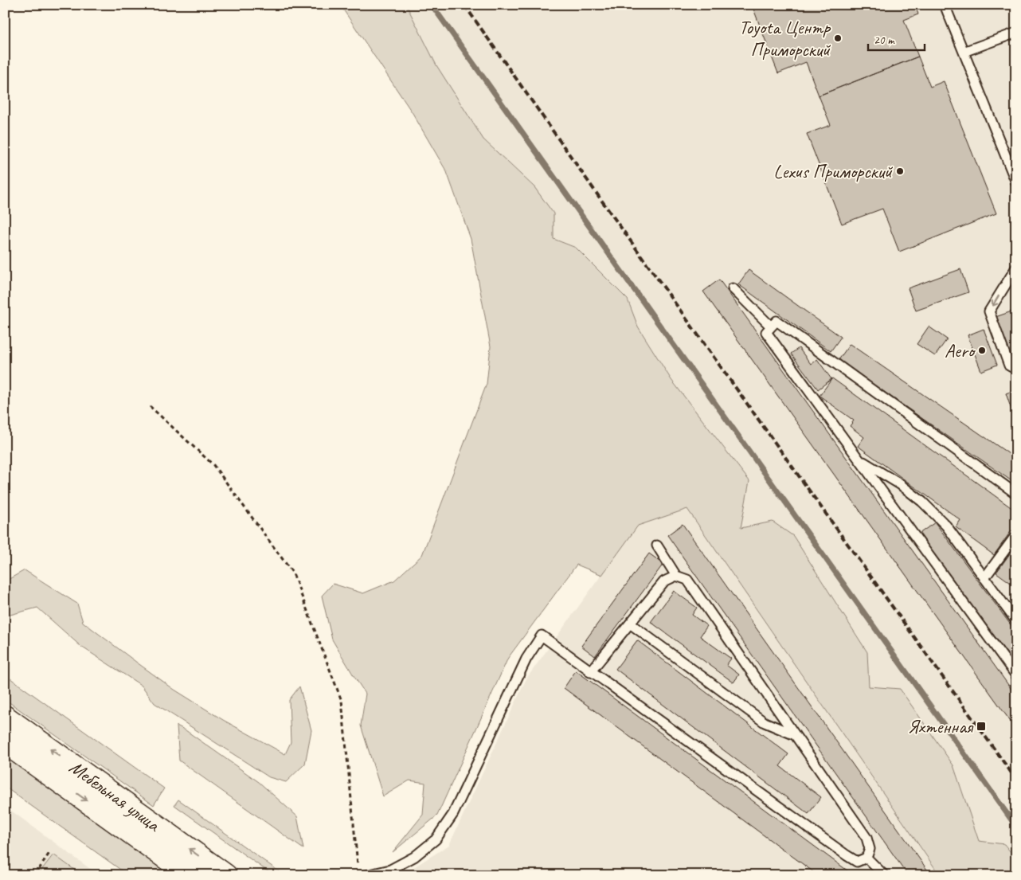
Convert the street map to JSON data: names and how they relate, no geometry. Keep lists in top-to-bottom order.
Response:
{
  "streets": {
    "street": ["Мебельная улица"]
  },
  "places": {
    "other": ["Toyota Центр Приморский", "Lexus Приморский", "Aero"],
    "transit": ["Яхтенная"]
  },
  "scale_bar": "20 m"
}
